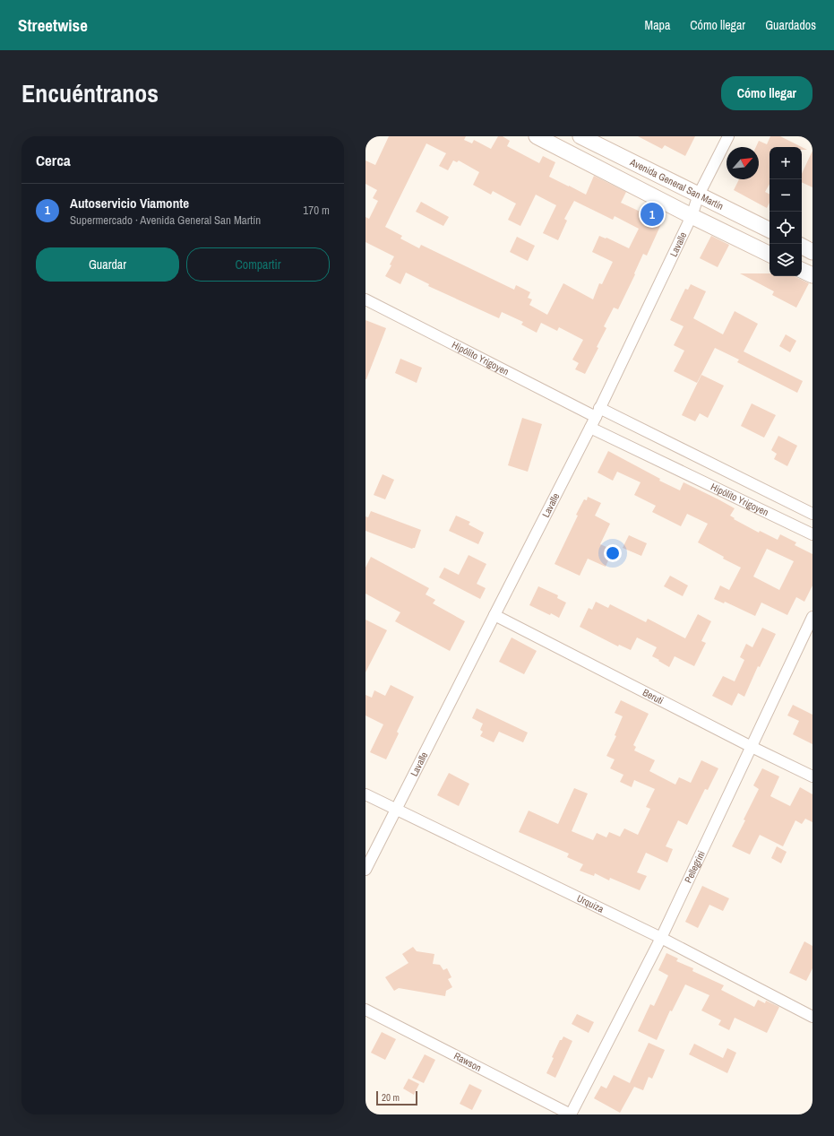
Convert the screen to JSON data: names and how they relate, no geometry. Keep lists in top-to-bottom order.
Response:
{
  "streets": {
    "main road": ["Avenida General San Martín"],
    "street": [
      "Lavalle",
      "Hipólito Yrigoyen",
      "Beruti",
      "Pellegrini",
      "Urquiza",
      "Rawson"
    ]
  },
  "crossings": [
    ["Avenida General San Martín", "Lavalle"],
    ["Lavalle", "Hipólito Yrigoyen"],
    ["Lavalle", "Beruti"],
    ["Lavalle", "Urquiza"],
    ["Beruti", "Pellegrini"],
    ["Pellegrini", "Urquiza"],
    ["Pellegrini", "Rawson"]
  ],
  "scale_bar": "20 m",
  "north": "top right",
  "page": {
    "header": "Streetwise",
    "nav": ["Mapa", "Cómo llegar", "Guardados"],
    "title": "Encuéntranos",
    "buttons": [
      "Cómo llegar",
      ["Guardar", "Compartir"]
    ],
    "heading": "Cerca",
    "map_buttons": ["+", "−"],
    "list": [
      {
        "mark": "1",
        "name": "Autoservicio Viamonte",
        "note": "Supermercado · Avenida General San Martín",
        "value": "170 m"
      }
    ],
    "pins": "1",
    "scale": "20 m"
  }
}
